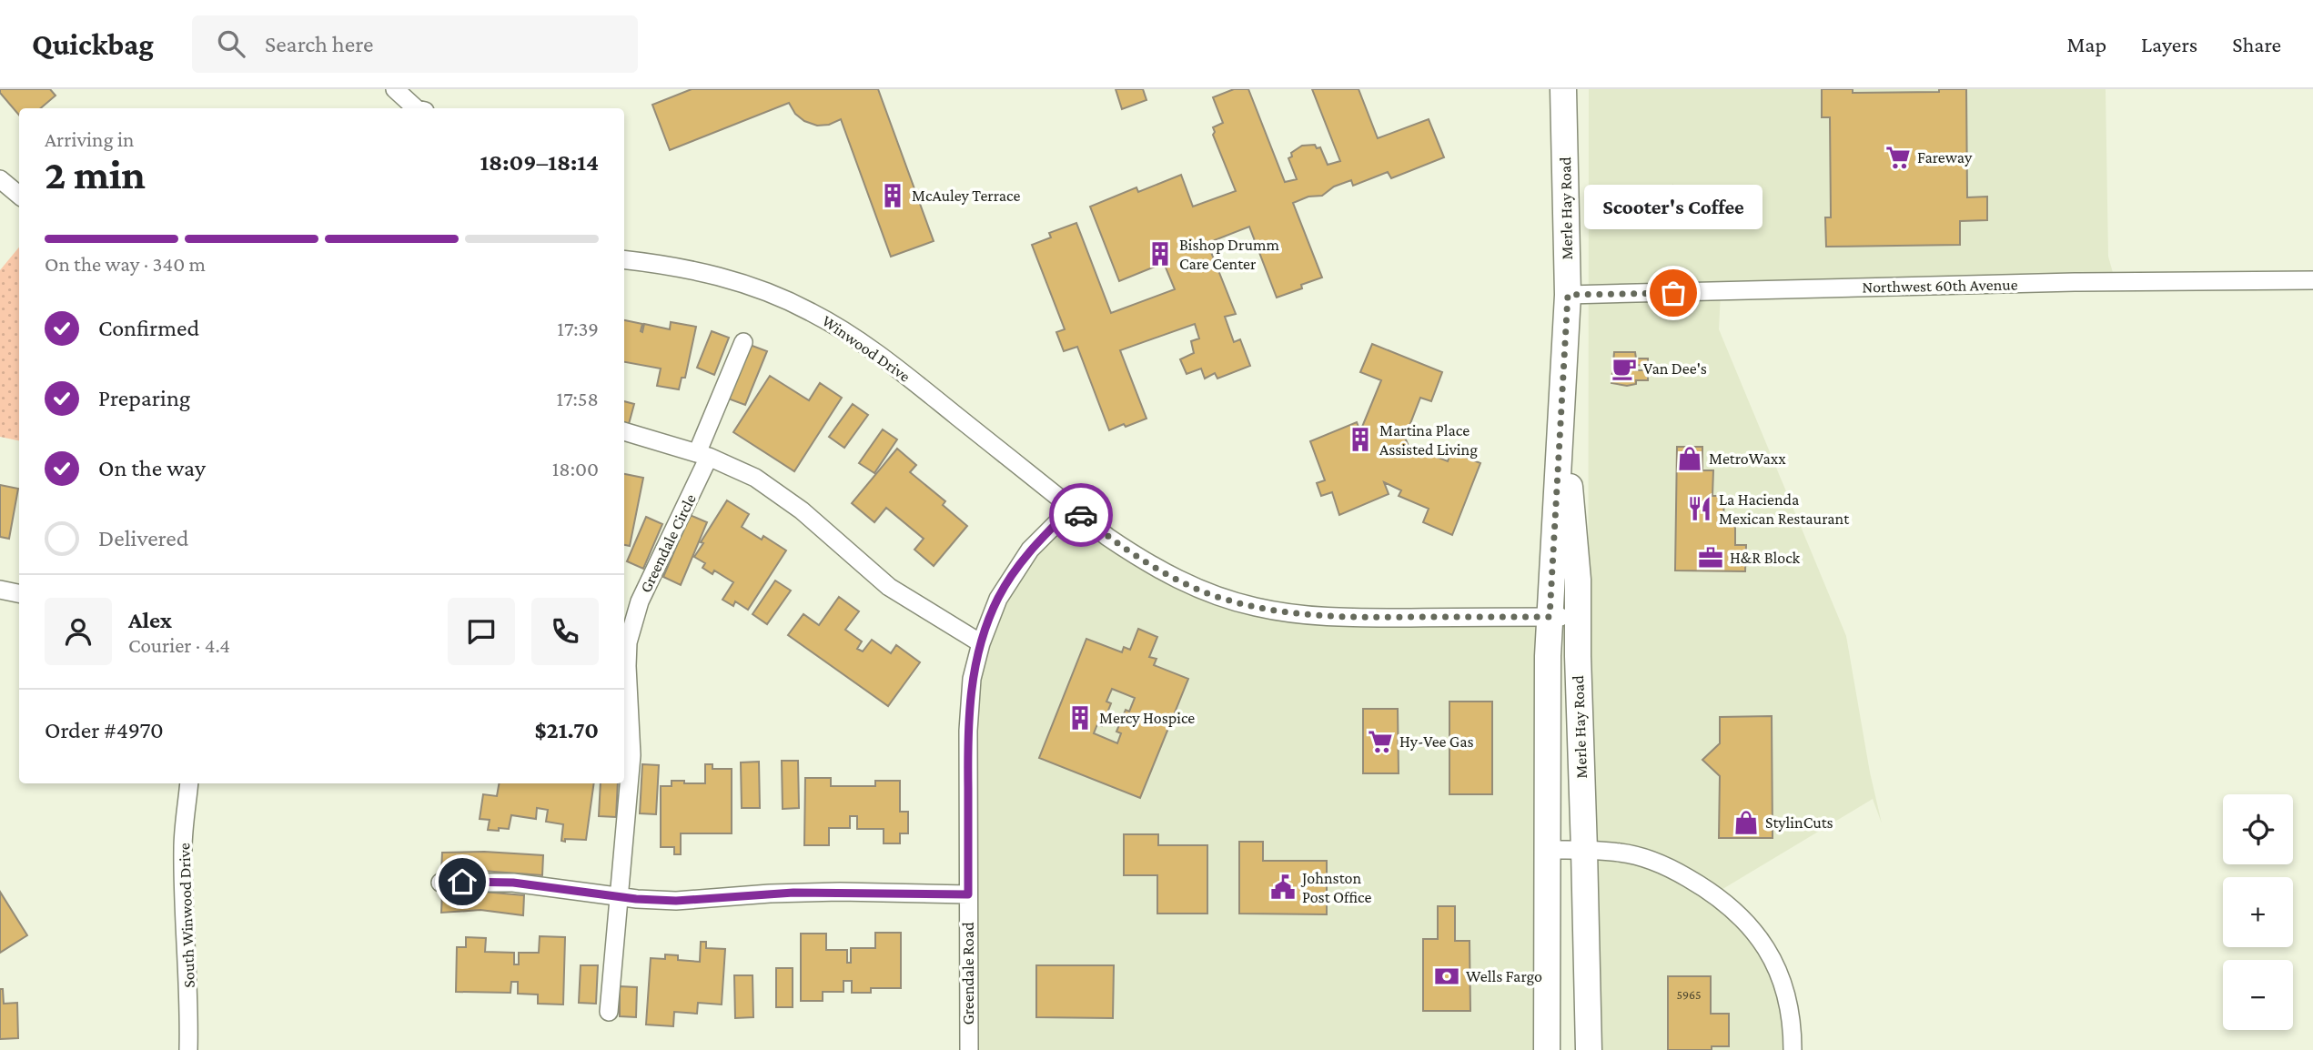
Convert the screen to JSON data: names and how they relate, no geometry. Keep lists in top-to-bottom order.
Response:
{
  "streets": {
    "main road": ["Merle Hay Road"],
    "street": [
      "Northwest 60th Avenue",
      "Winwood Drive",
      "Greendale Circle",
      "South Winwood Drive",
      "Greendale Road"
    ]
  },
  "crossings": [
    ["Merle Hay Road", "Northwest 60th Avenue"],
    ["Winwood Drive", "Greendale Road"]
  ],
  "places": {
    "supermarket": ["Fareway", "Hy-Vee Gas"],
    "building": [
      "McAuley Terrace",
      "Bishop Drumm Care Center",
      "Martina Place Assisted Living",
      "Mercy Hospice"
    ],
    "other": ["Scooter's Coffee"],
    "cafe": ["Van Dee's"],
    "shop": ["MetroWaxx", "StylinCuts"],
    "restaurant": ["La Hacienda Mexican Restaurant"],
    "office": ["H&R Block"],
    "public building": ["Johnston Post Office"],
    "bank": ["Wells Fargo"]
  },
  "house_numbers": ["5965"],
  "page": {
    "header": "Quickbag",
    "search": "Search here",
    "nav": ["Map", "Layers", "Share"],
    "heading": ["2 min", "Arriving in", "18:09–18:14"],
    "panel": [
      "Alex",
      "Courier · 4.4",
      "Order #4970",
      "$21.70"
    ],
    "bubble": "Scooter's Coffee",
    "bar": "On the way · 340 m",
    "list": [
      ["Confirmed", "17:39"],
      ["Preparing", "17:58"],
      ["On the way", "18:00"],
      "Delivered"
    ],
    "map_buttons": ["+", "−"]
  }
}
